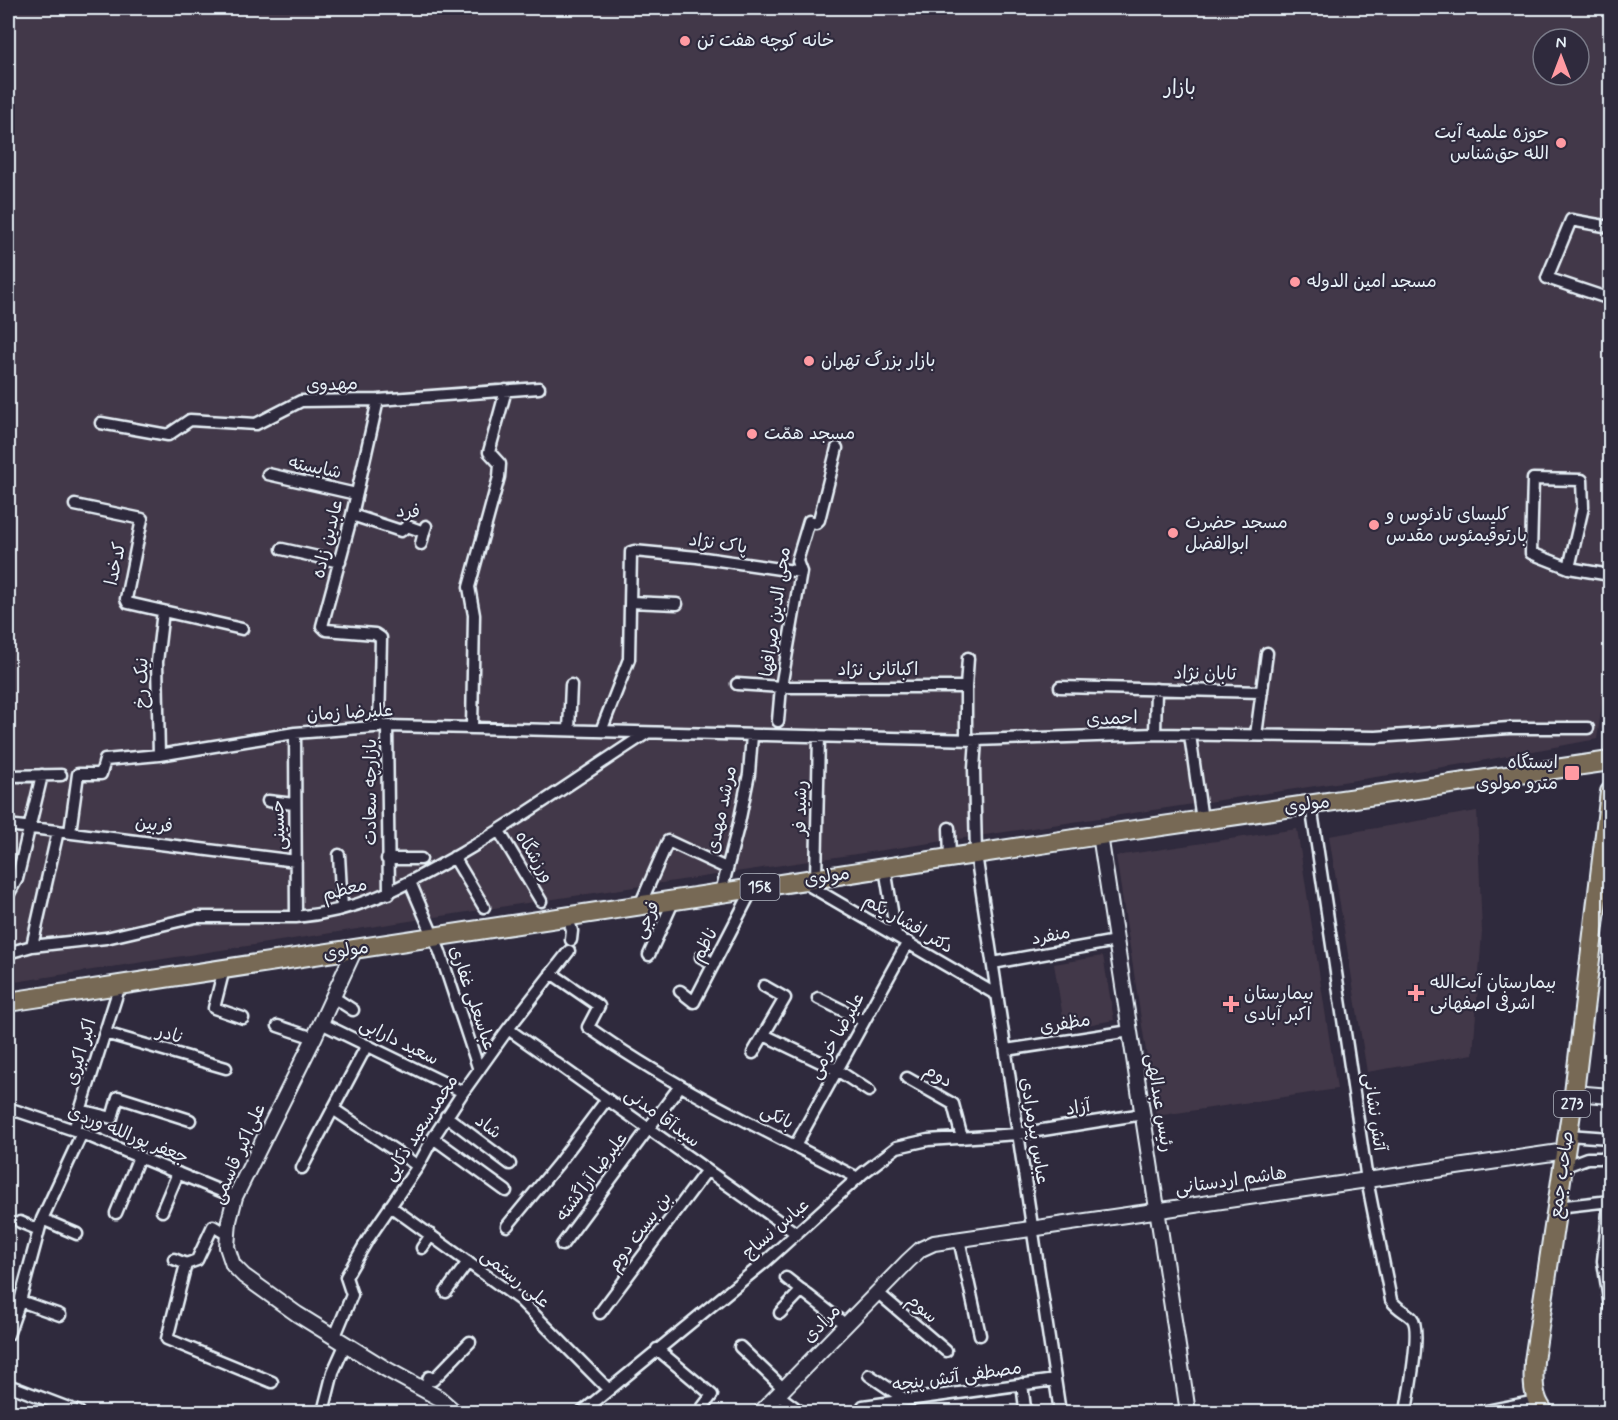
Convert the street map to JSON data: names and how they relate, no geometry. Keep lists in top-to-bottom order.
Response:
{
  "streets": {
    "main road": [
      "مولوی",
      "158",
      "273",
      "صاحب جمع"
    ],
    "street": [
      "مهدوی",
      "شایسته",
      "فرد",
      "عابدین زاده",
      "پاک نژاد",
      "کدخدا",
      "محی الدین صرافها",
      "اکباتانی نژاد",
      "تابان نژاد",
      "نیک رخ",
      "علیرضا زمان",
      "احمدی",
      "بازارچه سعادت",
      "رشید فر",
      "مرشد مهدی",
      "فربین",
      "حسینی",
      "ورزشگاه",
      "معظم",
      "فرجی",
      "دکتر افشار یکم",
      "منفرد",
      "ناظم",
      "عباسعلی غفاری",
      "مظفری",
      "نادر",
      "علیرضا خرمی",
      "سعید دارابی",
      "اکبر اکبری",
      "دوم",
      "رئیس عبدالهی",
      "آزاد",
      "آتش نشانی",
      "بانکی",
      "سیدآقا مدنی",
      "شاد",
      "محمدسعید ذکایی",
      "عباس پیرمرادی",
      "جعفر پورالله وردی",
      "علی‌اکبر قاسمی",
      "علیرضا آراگشته",
      "هاشم اردستانی",
      "عباس نساج",
      "بن بست دوم",
      "علی رستمی",
      "سوم",
      "مرادی",
      "مصطفی آتش پنجه"
    ]
  },
  "crossings": [
    ["مهدوی", "عابدین زاده"],
    ["شایسته", "عابدین زاده"],
    ["فرد", "عابدین زاده"],
    ["عابدین زاده", "بازارچه سعادت"],
    ["پاک نژاد", "محی الدین صرافها"],
    ["کدخدا", "نیک رخ"],
    ["محی الدین صرافها", "اکباتانی نژاد"],
    ["تابان نژاد", "احمدی"],
    ["نیک رخ", "علیرضا زمان"],
    ["علیرضا زمان", "احمدی"],
    ["علیرضا زمان", "بازارچه سعادت"],
    ["علیرضا زمان", "فربین"],
    ["علیرضا زمان", "حسینی"],
    ["علیرضا زمان", "معظم"],
    ["احمدی", "رشید فر"],
    ["احمدی", "مرشد مهدی"],
    ["احمدی", "معظم"],
    ["احمدی", "عباس پیرمرادی"],
    ["بازارچه سعادت", "معظم"],
    ["مولوی", "رشید فر"],
    ["مولوی", "مرشد مهدی"],
    ["مولوی", "فرجی"],
    ["مولوی", "دکتر افشار یکم"],
    ["مولوی", "ناظم"],
    ["مولوی", "عباسعلی غفاری"],
    ["مولوی", "اکبر اکبری"],
    ["مولوی", "رئیس عبدالهی"],
    ["مولوی", "آتش نشانی"],
    ["مولوی", "محمدسعید ذکایی"],
    ["مولوی", "عباس پیرمرادی"],
    ["مولوی", "علی‌اکبر قاسمی"],
    ["رشید فر", "دکتر افشار یکم"],
    ["فربین", "حسینی"],
    ["حسینی", "معظم"],
    ["ورزشگاه", "معظم"],
    ["دکتر افشار یکم", "علیرضا خرمی"],
    ["دکتر افشار یکم", "عباس پیرمرادی"],
    ["منفرد", "رئیس عبدالهی"],
    ["منفرد", "عباس پیرمرادی"],
    ["عباسعلی غفاری", "محمدسعید ذکایی"],
    ["مظفری", "رئیس عبدالهی"],
    ["مظفری", "عباس پیرمرادی"],
    ["نادر", "اکبر اکبری"],
    ["علیرضا خرمی", "بانکی"],
    ["سعید دارابی", "محمدسعید ذکایی"],
    ["سعید دارابی", "علی‌اکبر قاسمی"],
    ["اکبر اکبری", "جعفر پورالله وردی"],
    ["دوم", "عباس نساج"],
    ["رئیس عبدالهی", "آزاد"],
    ["رئیس عبدالهی", "هاشم اردستانی"],
    ["آزاد", "عباس پیرمرادی"],
    ["آزاد", "عباس نساج"],
    ["آتش نشانی", "هاشم اردستانی"],
    ["بانکی", "محمدسعید ذکایی"],
    ["بانکی", "علیرضا آراگشته"],
    ["بانکی", "عباس نساج"],
    ["سیدآقا مدنی", "محمدسعید ذکایی"],
    ["سیدآقا مدنی", "علیرضا آراگشته"],
    ["سیدآقا مدنی", "عباس نساج"],
    ["سیدآقا مدنی", "بن بست دوم"],
    ["شاد", "محمدسعید ذکایی"],
    ["محمدسعید ذکایی", "علی‌اکبر قاسمی"],
    ["محمدسعید ذکایی", "علی رستمی"],
    ["عباس پیرمرادی", "هاشم اردستانی"],
    ["عباس پیرمرادی", "عباس نساج"],
    ["عباس پیرمرادی", "مصطفی آتش پنجه"],
    ["جعفر پورالله وردی", "علی‌اکبر قاسمی"],
    ["صاحب جمع", "هاشم اردستانی"],
    ["هاشم اردستانی", "مرادی"],
    ["عباس نساج", "علی رستمی"],
    ["سوم", "مرادی"]
  ],
  "districts": ["بازار"],
  "places": {
    "other": [
      "خانه کوچه هفت تن",
      "حوزه علمیه آیت الله حق‌شناس",
      "مسجد امین الدوله",
      "بازار بزرگ تهران",
      "مسجد همّت",
      "کلیسای تادئوس و بارتوقیمئوس مقدس",
      "مسجد حضرت ابوالفضل"
    ],
    "transit": ["ایستگاه مترو مولوی"],
    "health": ["بیمارستان آیت‌الله اشرفی اصفهانی", "بیمارستان اکبر آبادی"]
  },
  "north": "top"
}
